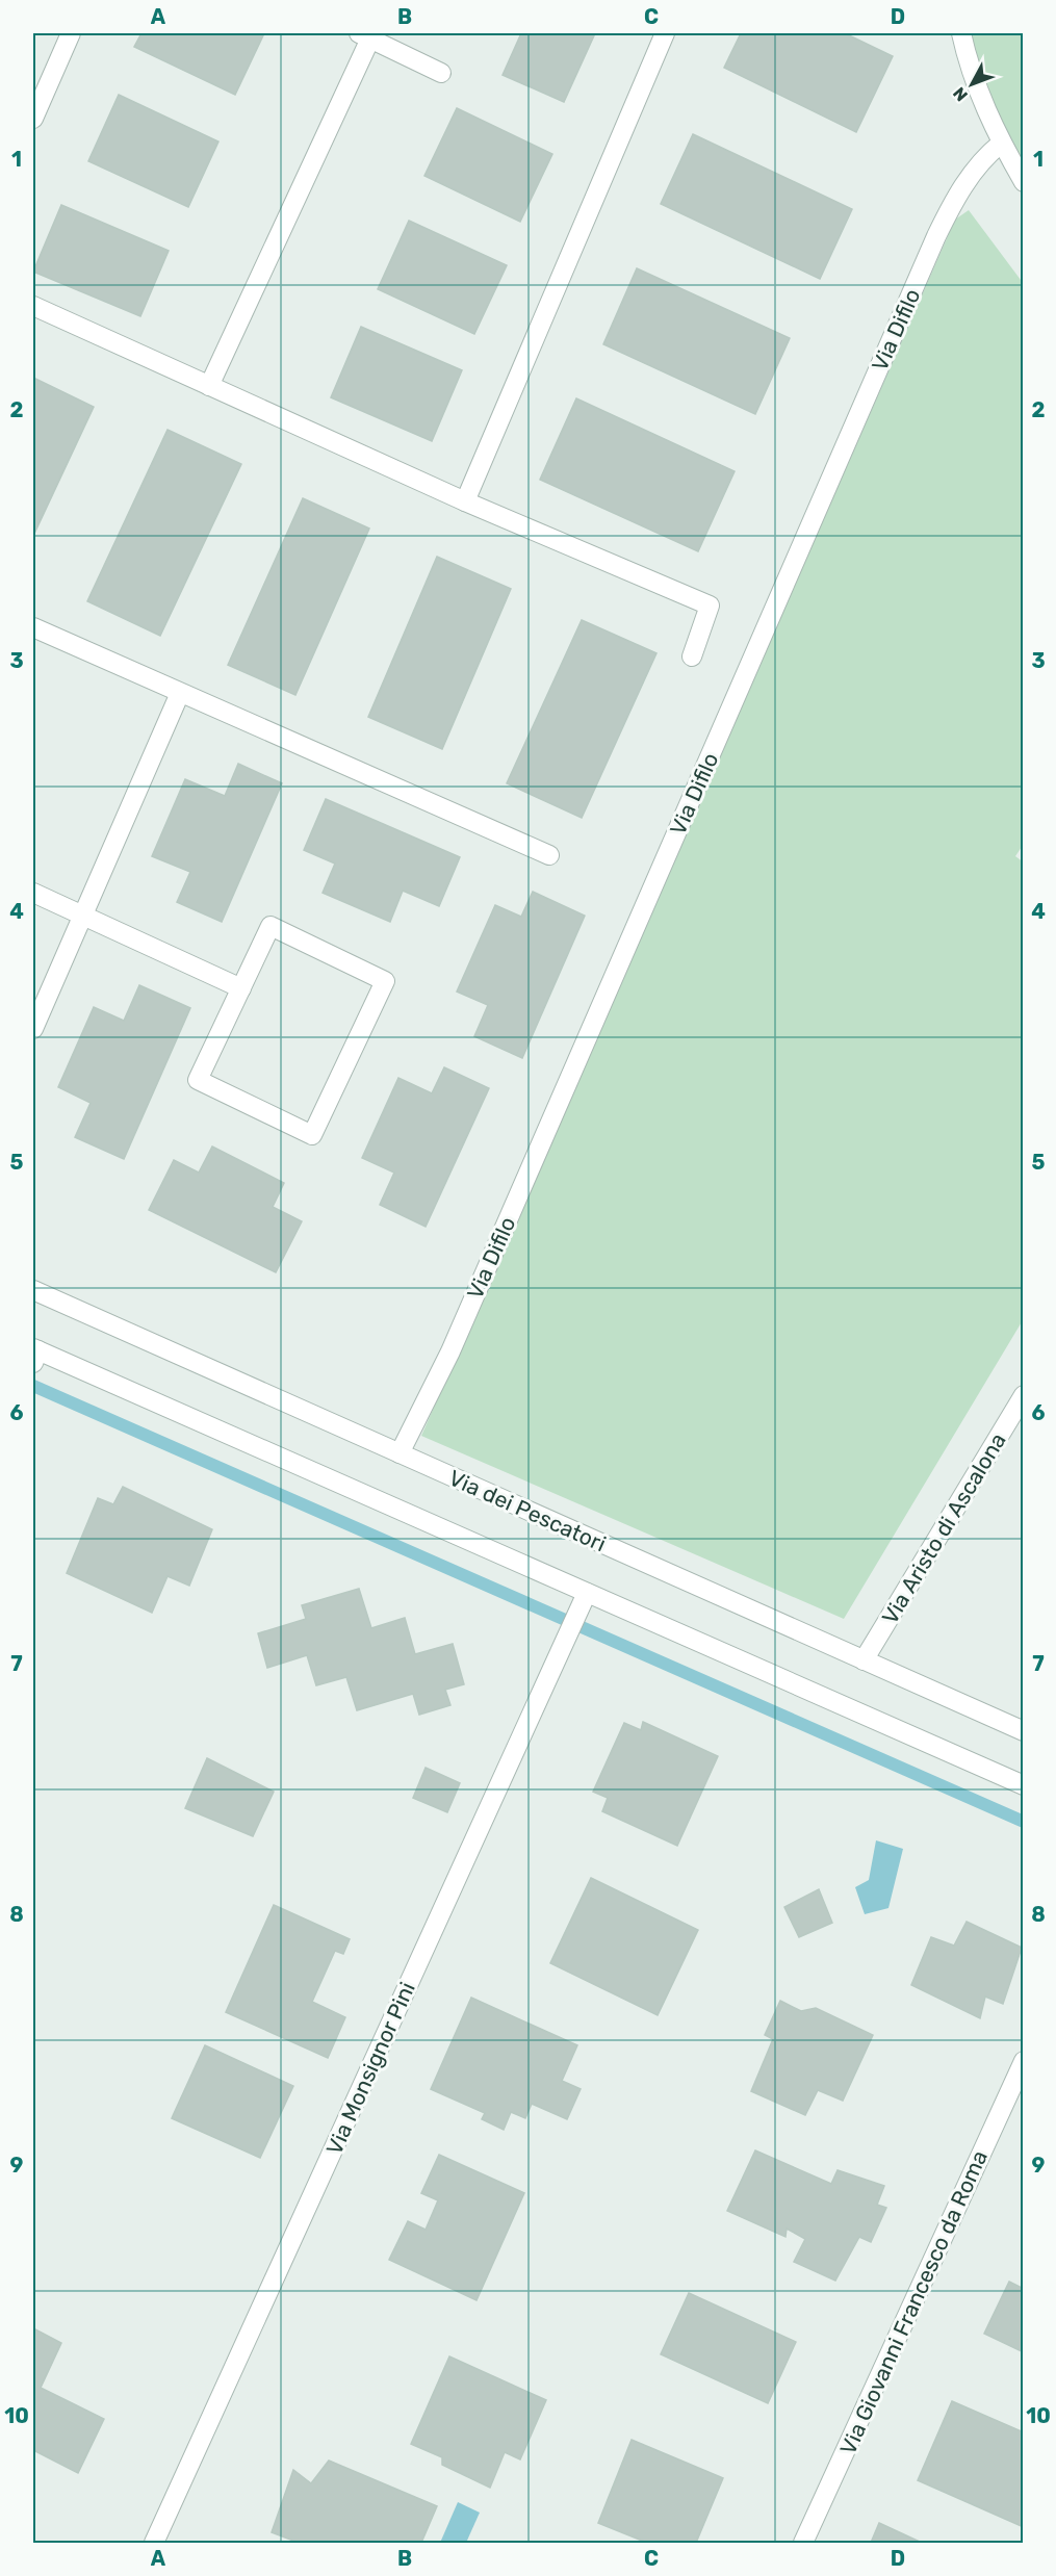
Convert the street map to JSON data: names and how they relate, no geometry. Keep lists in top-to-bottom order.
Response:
{
  "streets": {
    "street": [
      "Via Difilo",
      "Via dei Pescatori",
      "Via Aristo di Ascalona",
      "Via Monsignor Pini",
      "Via Giovanni Francesco da Roma"
    ]
  },
  "crossings": [
    ["Via Difilo", "Via dei Pescatori"],
    ["Via dei Pescatori", "Via Aristo di Ascalona"]
  ],
  "north": "bottom left",
  "grid": {
    "columns": [
      "A",
      "B",
      "C",
      "D"
    ],
    "rows": [
      "1",
      "2",
      "3",
      "4",
      "5",
      "6",
      "7",
      "8",
      "9",
      "10"
    ]
  }
}
